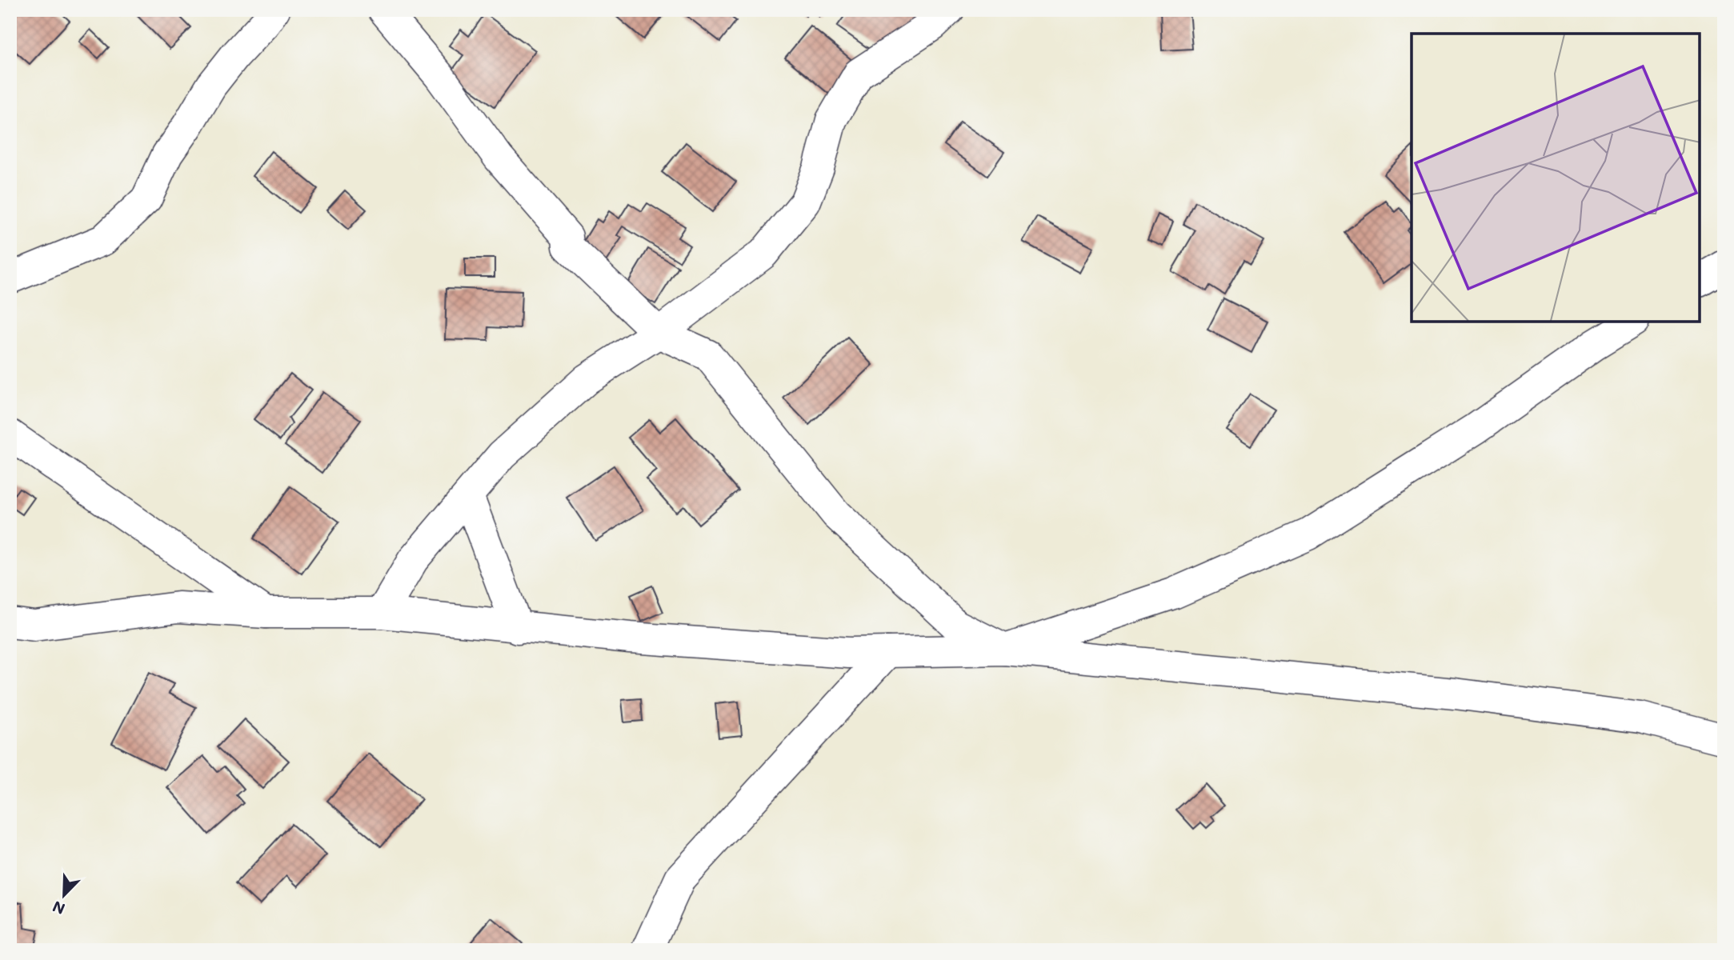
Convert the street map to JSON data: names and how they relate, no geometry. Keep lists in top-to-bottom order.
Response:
{
  "north": "bottom left"
}
